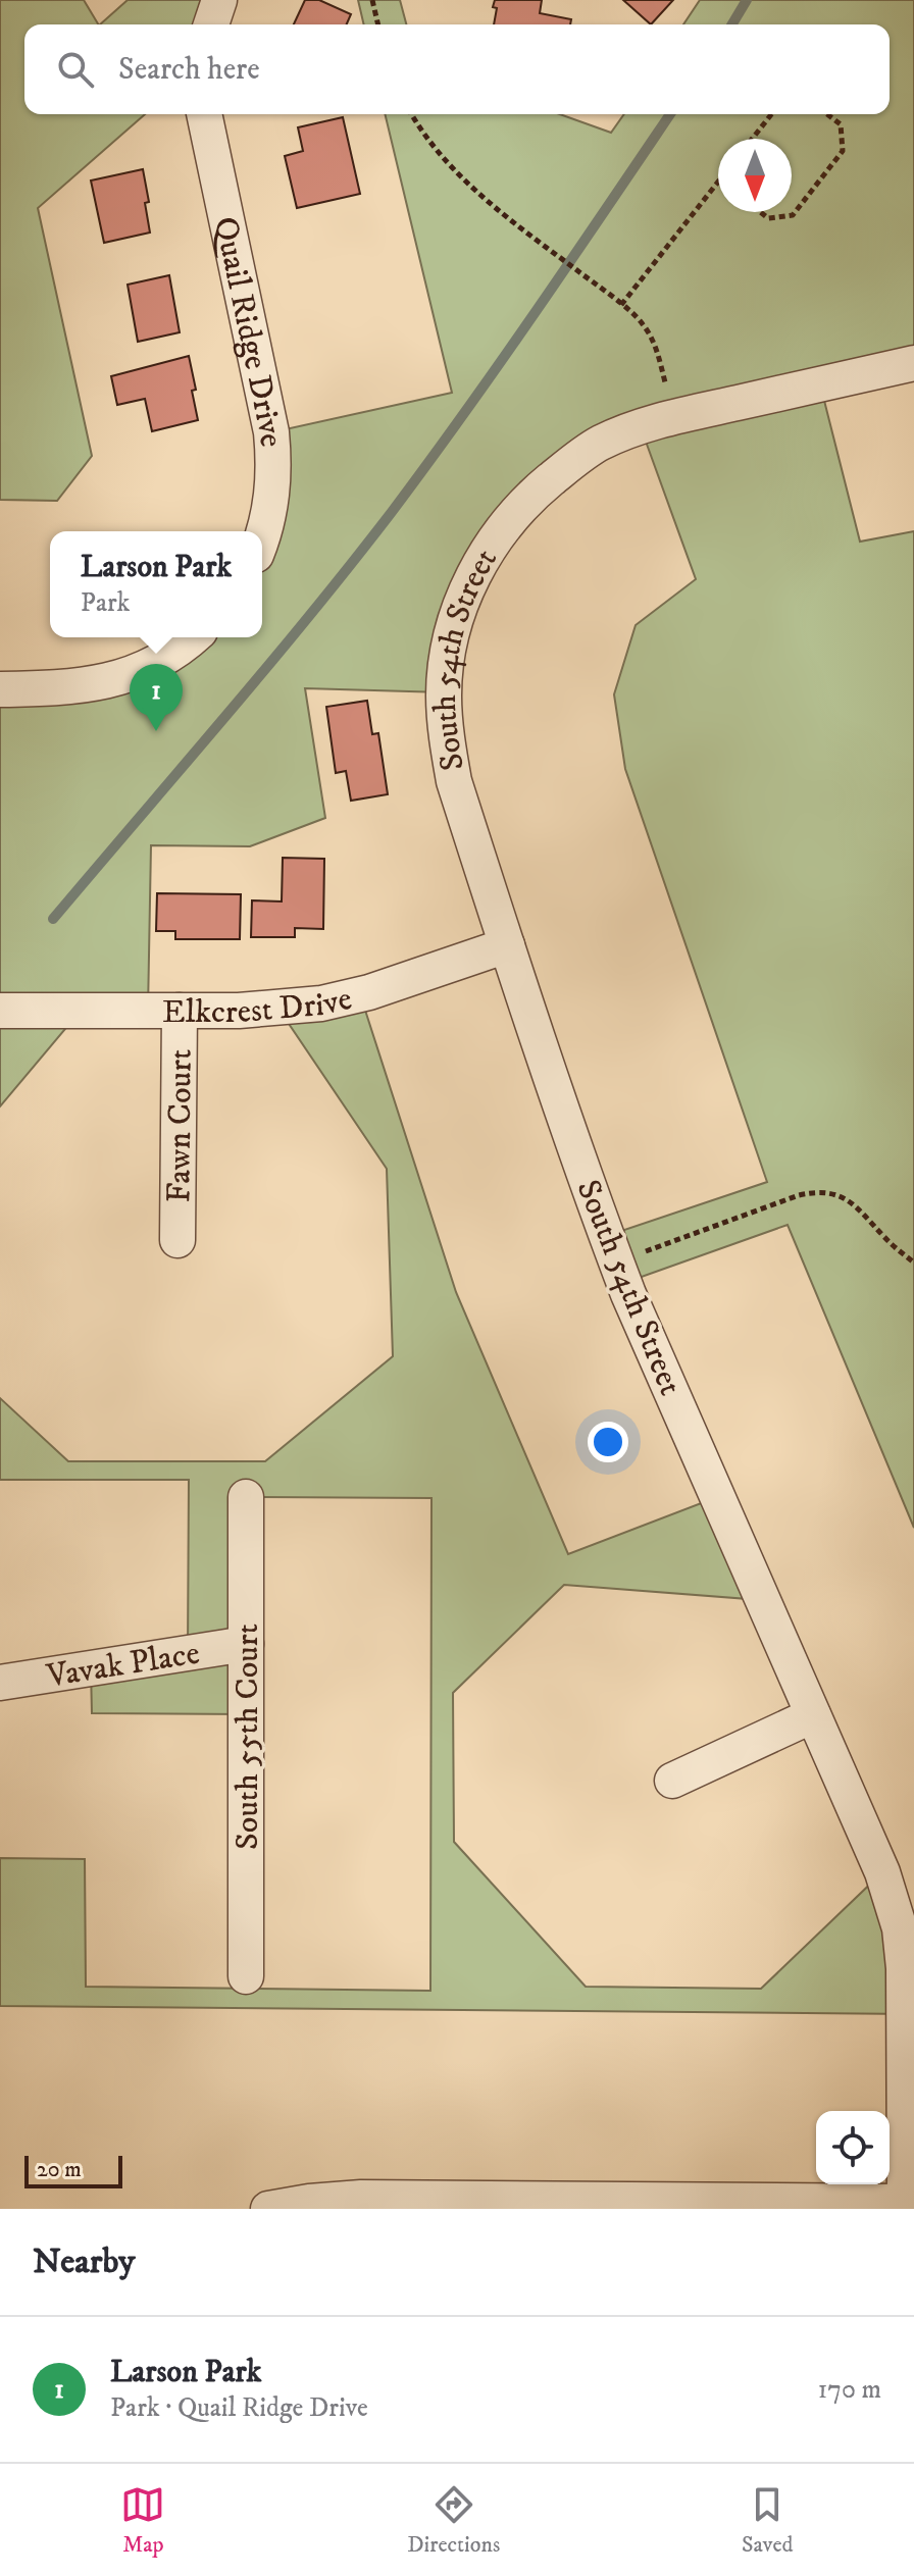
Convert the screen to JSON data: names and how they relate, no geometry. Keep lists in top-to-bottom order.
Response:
{
  "streets": {
    "street": [
      "Quail Ridge Drive",
      "South 54th Street",
      "Elkcrest Drive",
      "Fawn Court",
      "Vavak Place",
      "South 55th Court"
    ]
  },
  "crossings": [
    ["South 54th Street", "Elkcrest Drive"],
    ["Elkcrest Drive", "Fawn Court"],
    ["Vavak Place", "South 55th Court"]
  ],
  "scale_bar": "20 m",
  "north": "bottom",
  "page": {
    "search": "Search here",
    "popup": ["Larson Park", "Park"],
    "pins": "1",
    "scale": "20 m",
    "heading": "Nearby",
    "list": [
      {
        "mark": "1",
        "name": "Larson Park",
        "note": "Park · Quail Ridge Drive",
        "value": "170 m"
      }
    ],
    "nav": ["Map", "Directions", "Saved"]
  }
}
